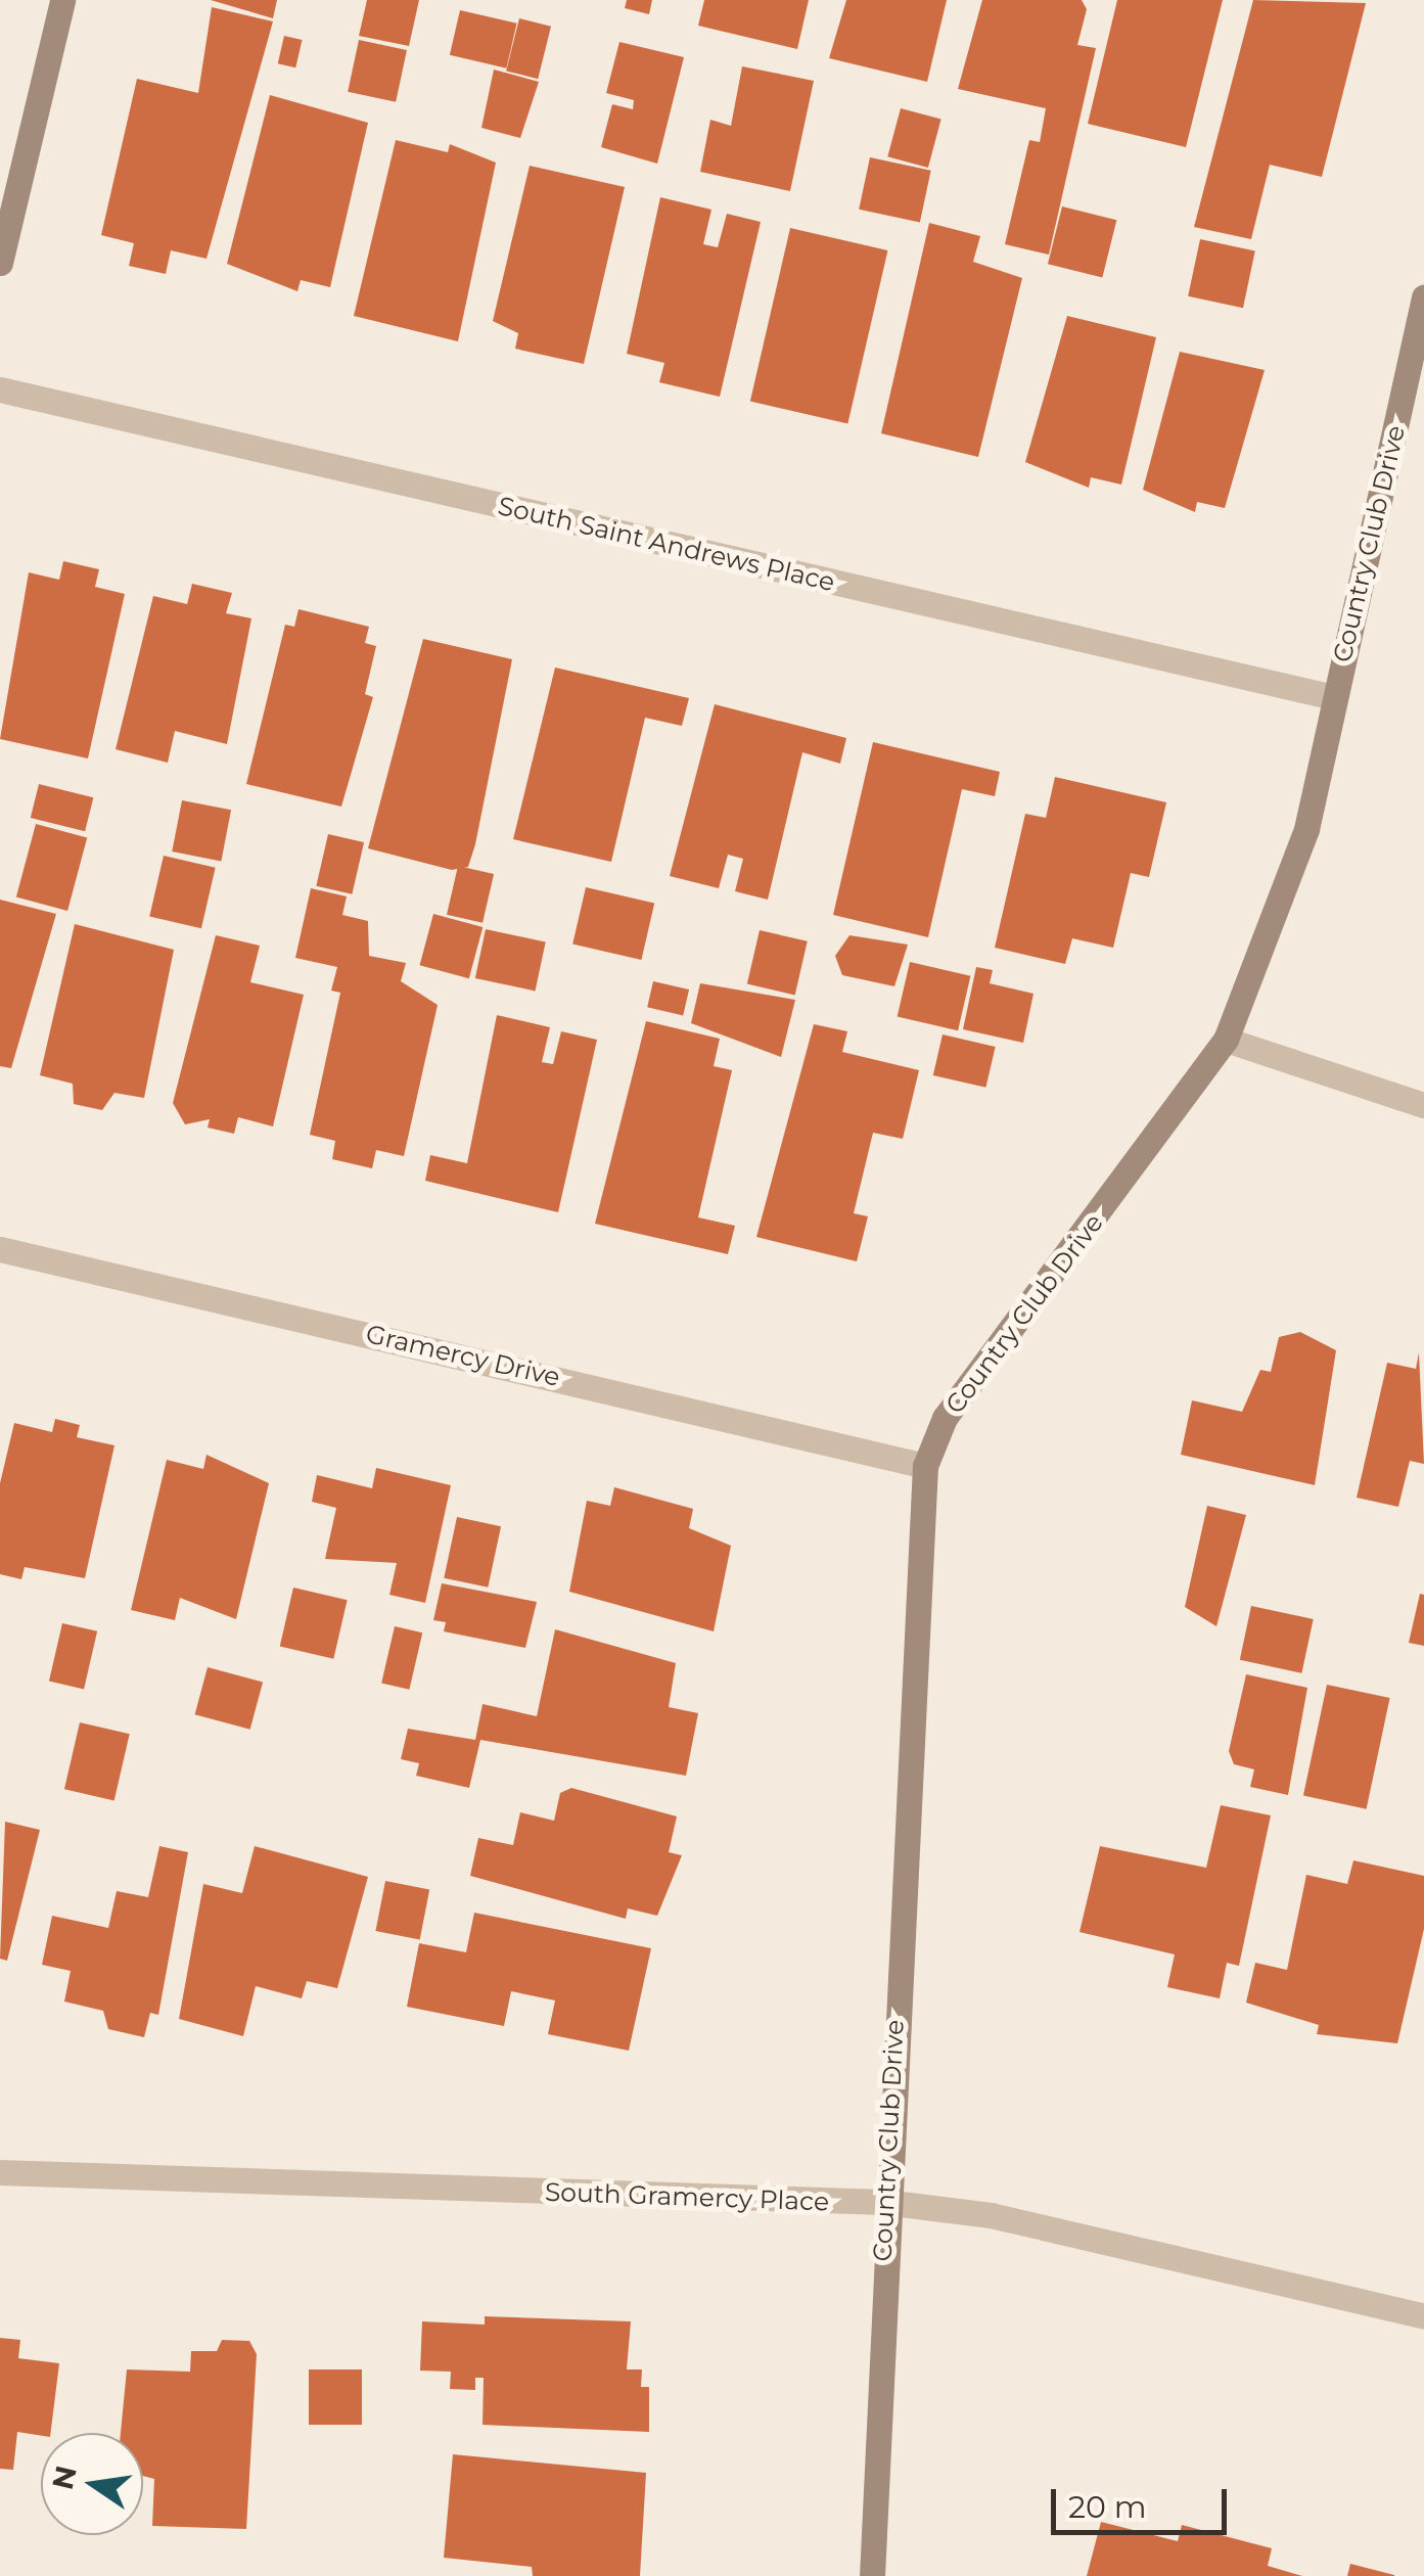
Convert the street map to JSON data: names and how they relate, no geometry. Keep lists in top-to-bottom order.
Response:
{
  "streets": {
    "street": [
      "South Saint Andrews Place",
      "Country Club Drive",
      "Gramercy Drive",
      "South Gramercy Place"
    ]
  },
  "crossings": [
    ["South Saint Andrews Place", "Country Club Drive"],
    ["Country Club Drive", "Gramercy Drive"],
    ["Country Club Drive", "South Gramercy Place"]
  ],
  "scale_bar": "20 m",
  "north": "left"
}
